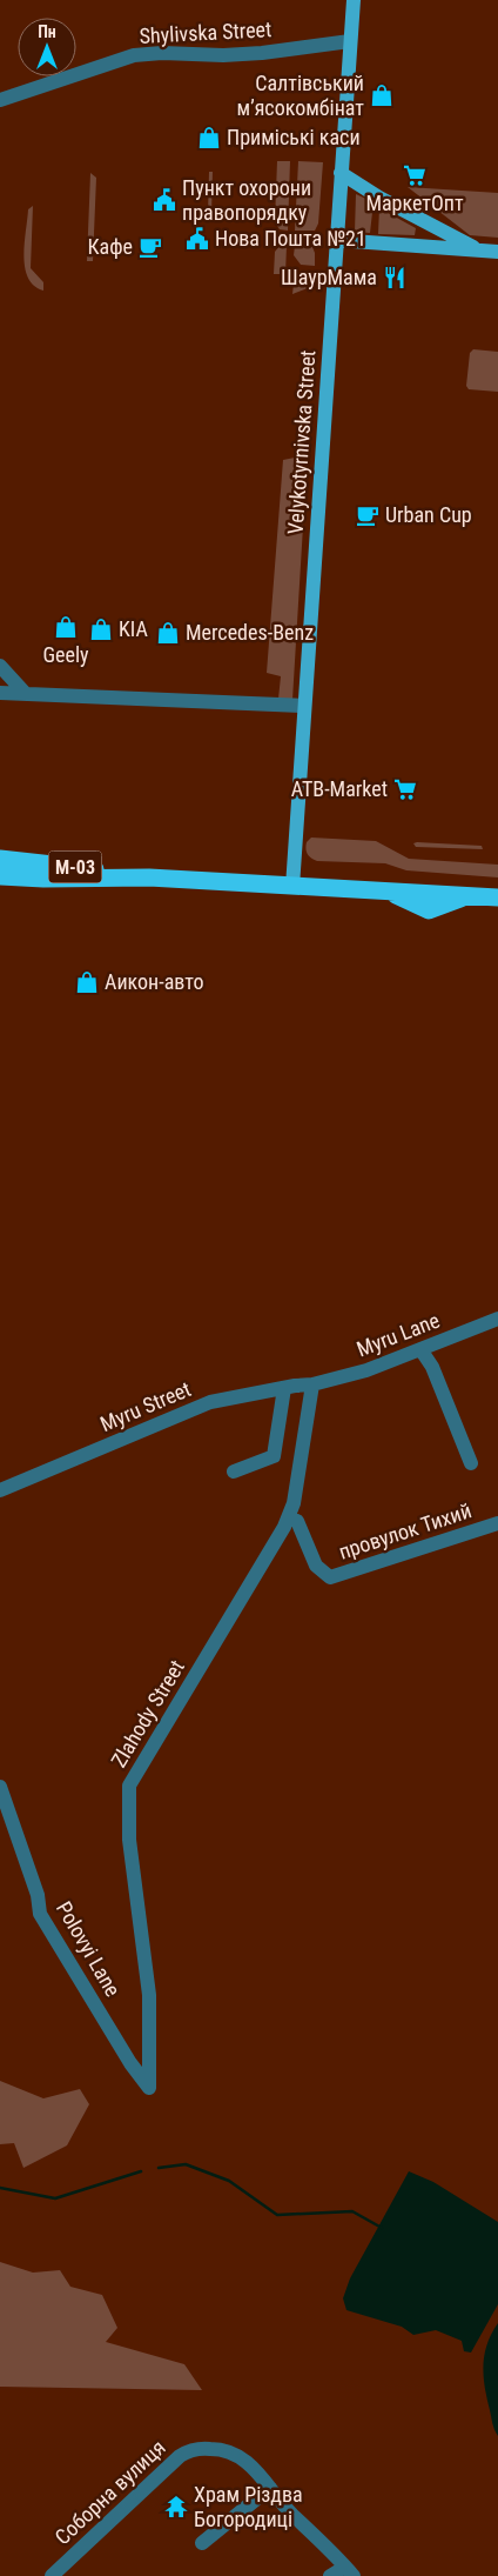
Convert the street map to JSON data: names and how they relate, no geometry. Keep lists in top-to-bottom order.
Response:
{
  "streets": {
    "highway": ["М-03"],
    "main road": ["Velykotyrnivska Street"],
    "street": [
      "Shylivska Street",
      "Myru Lane",
      "Myru Street",
      "провулок Тихий",
      "Zlahody Street",
      "Polovyi Lane",
      "Соборна вулиця"
    ]
  },
  "crossings": [
    ["Shylivska Street", "Velykotyrnivska Street"],
    ["Velykotyrnivska Street", "М-03"],
    ["Myru Lane", "Myru Street"],
    ["Myru Lane", "Zlahody Street"],
    ["Myru Street", "Zlahody Street"],
    ["провулок Тихий", "Zlahody Street"],
    ["Zlahody Street", "Polovyi Lane"]
  ],
  "places": {
    "shop": [
      "Салтівський мʼясокомбінат",
      "Приміські каси",
      "Geely",
      "KIA",
      "Mercedes-Benz",
      "Аикон-авто"
    ],
    "supermarket": ["МаркетОпт", "ATB-Market"],
    "public building": ["Пункт охорони правопорядку", "Нова Пошта №21"],
    "cafe": ["Кафе", "Urban Cup"],
    "restaurant": ["ШаурМама"],
    "temple": ["Храм Різдва Богородиці"]
  },
  "north": "top"
}
